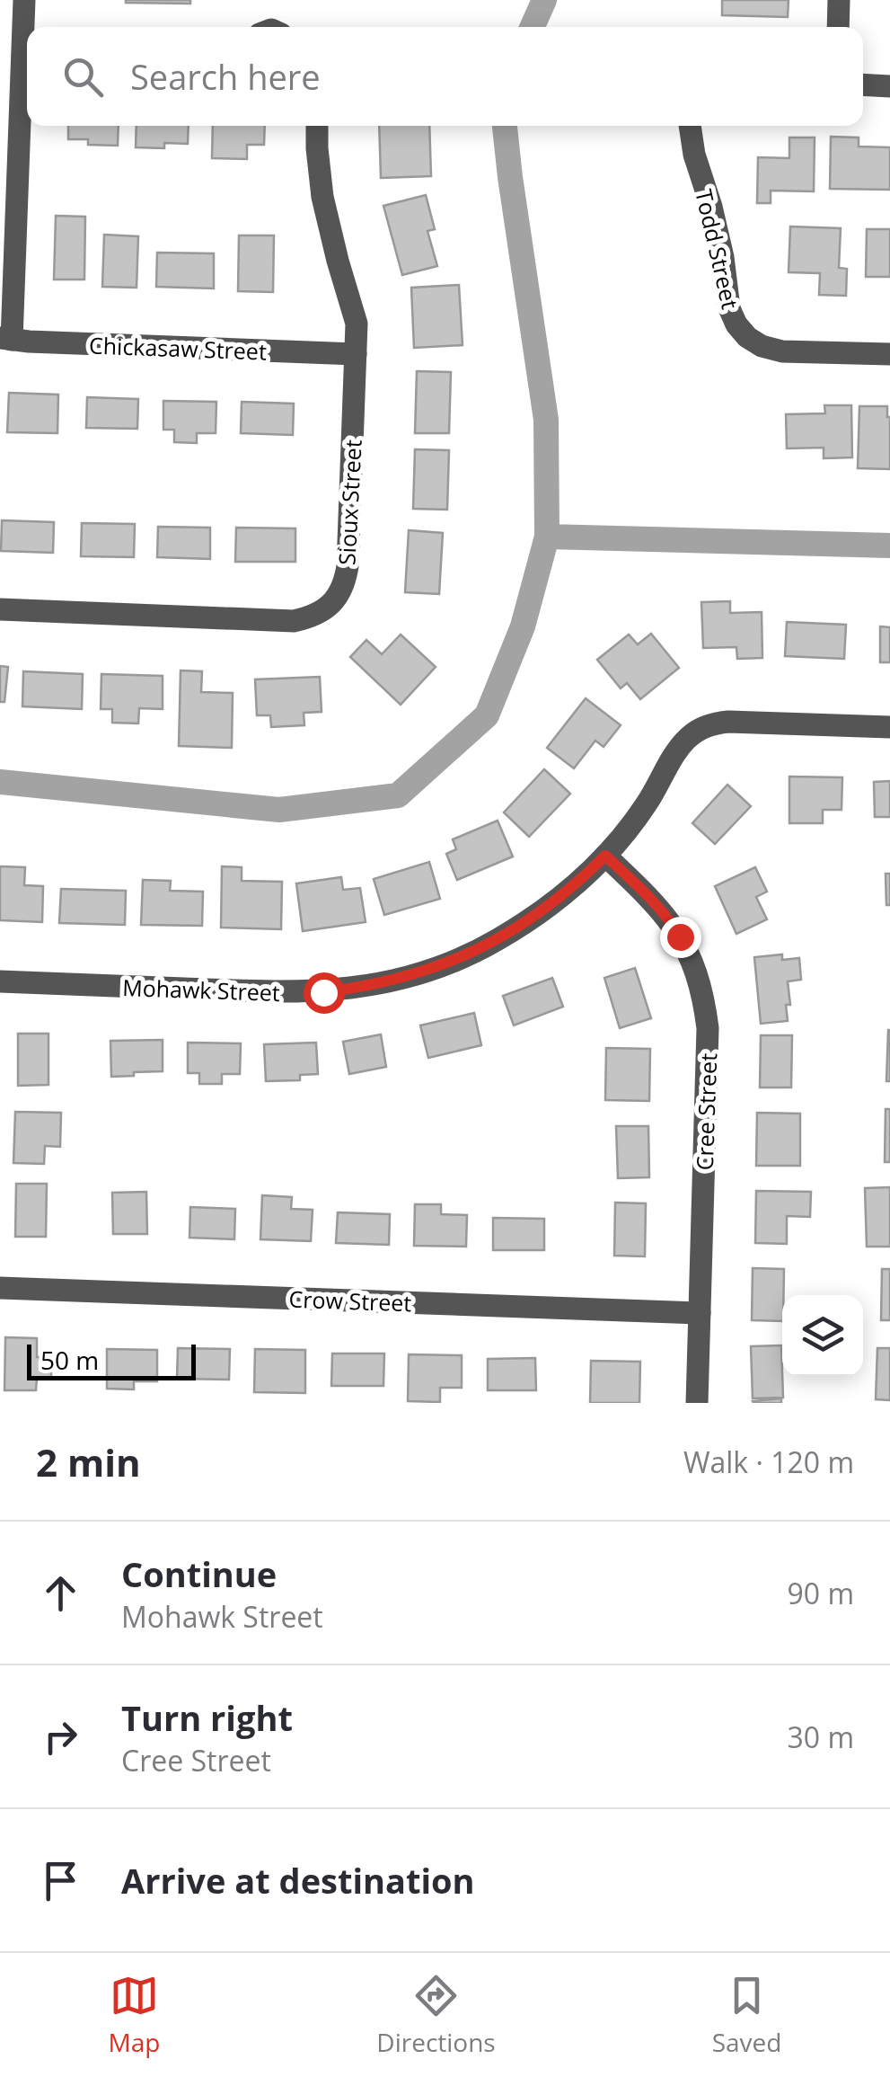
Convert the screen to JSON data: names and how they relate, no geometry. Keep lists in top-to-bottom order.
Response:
{
  "streets": {
    "street": [
      "Todd Street",
      "Chickasaw Street",
      "Sioux Street",
      "Mohawk Street",
      "Cree Street",
      "Crow Street"
    ]
  },
  "crossings": [
    ["Chickasaw Street", "Sioux Street"],
    ["Mohawk Street", "Cree Street"],
    ["Cree Street", "Crow Street"]
  ],
  "scale_bar": "50 m",
  "page": {
    "search": "Search here",
    "scale": "50 m",
    "heading": ["2 min", "Walk · 120 m"],
    "list": [
      ["Continue", "Mohawk Street", "90 m"],
      ["Turn right", "Cree Street", "30 m"],
      "Arrive at destination"
    ],
    "nav": ["Map", "Directions", "Saved"]
  }
}
